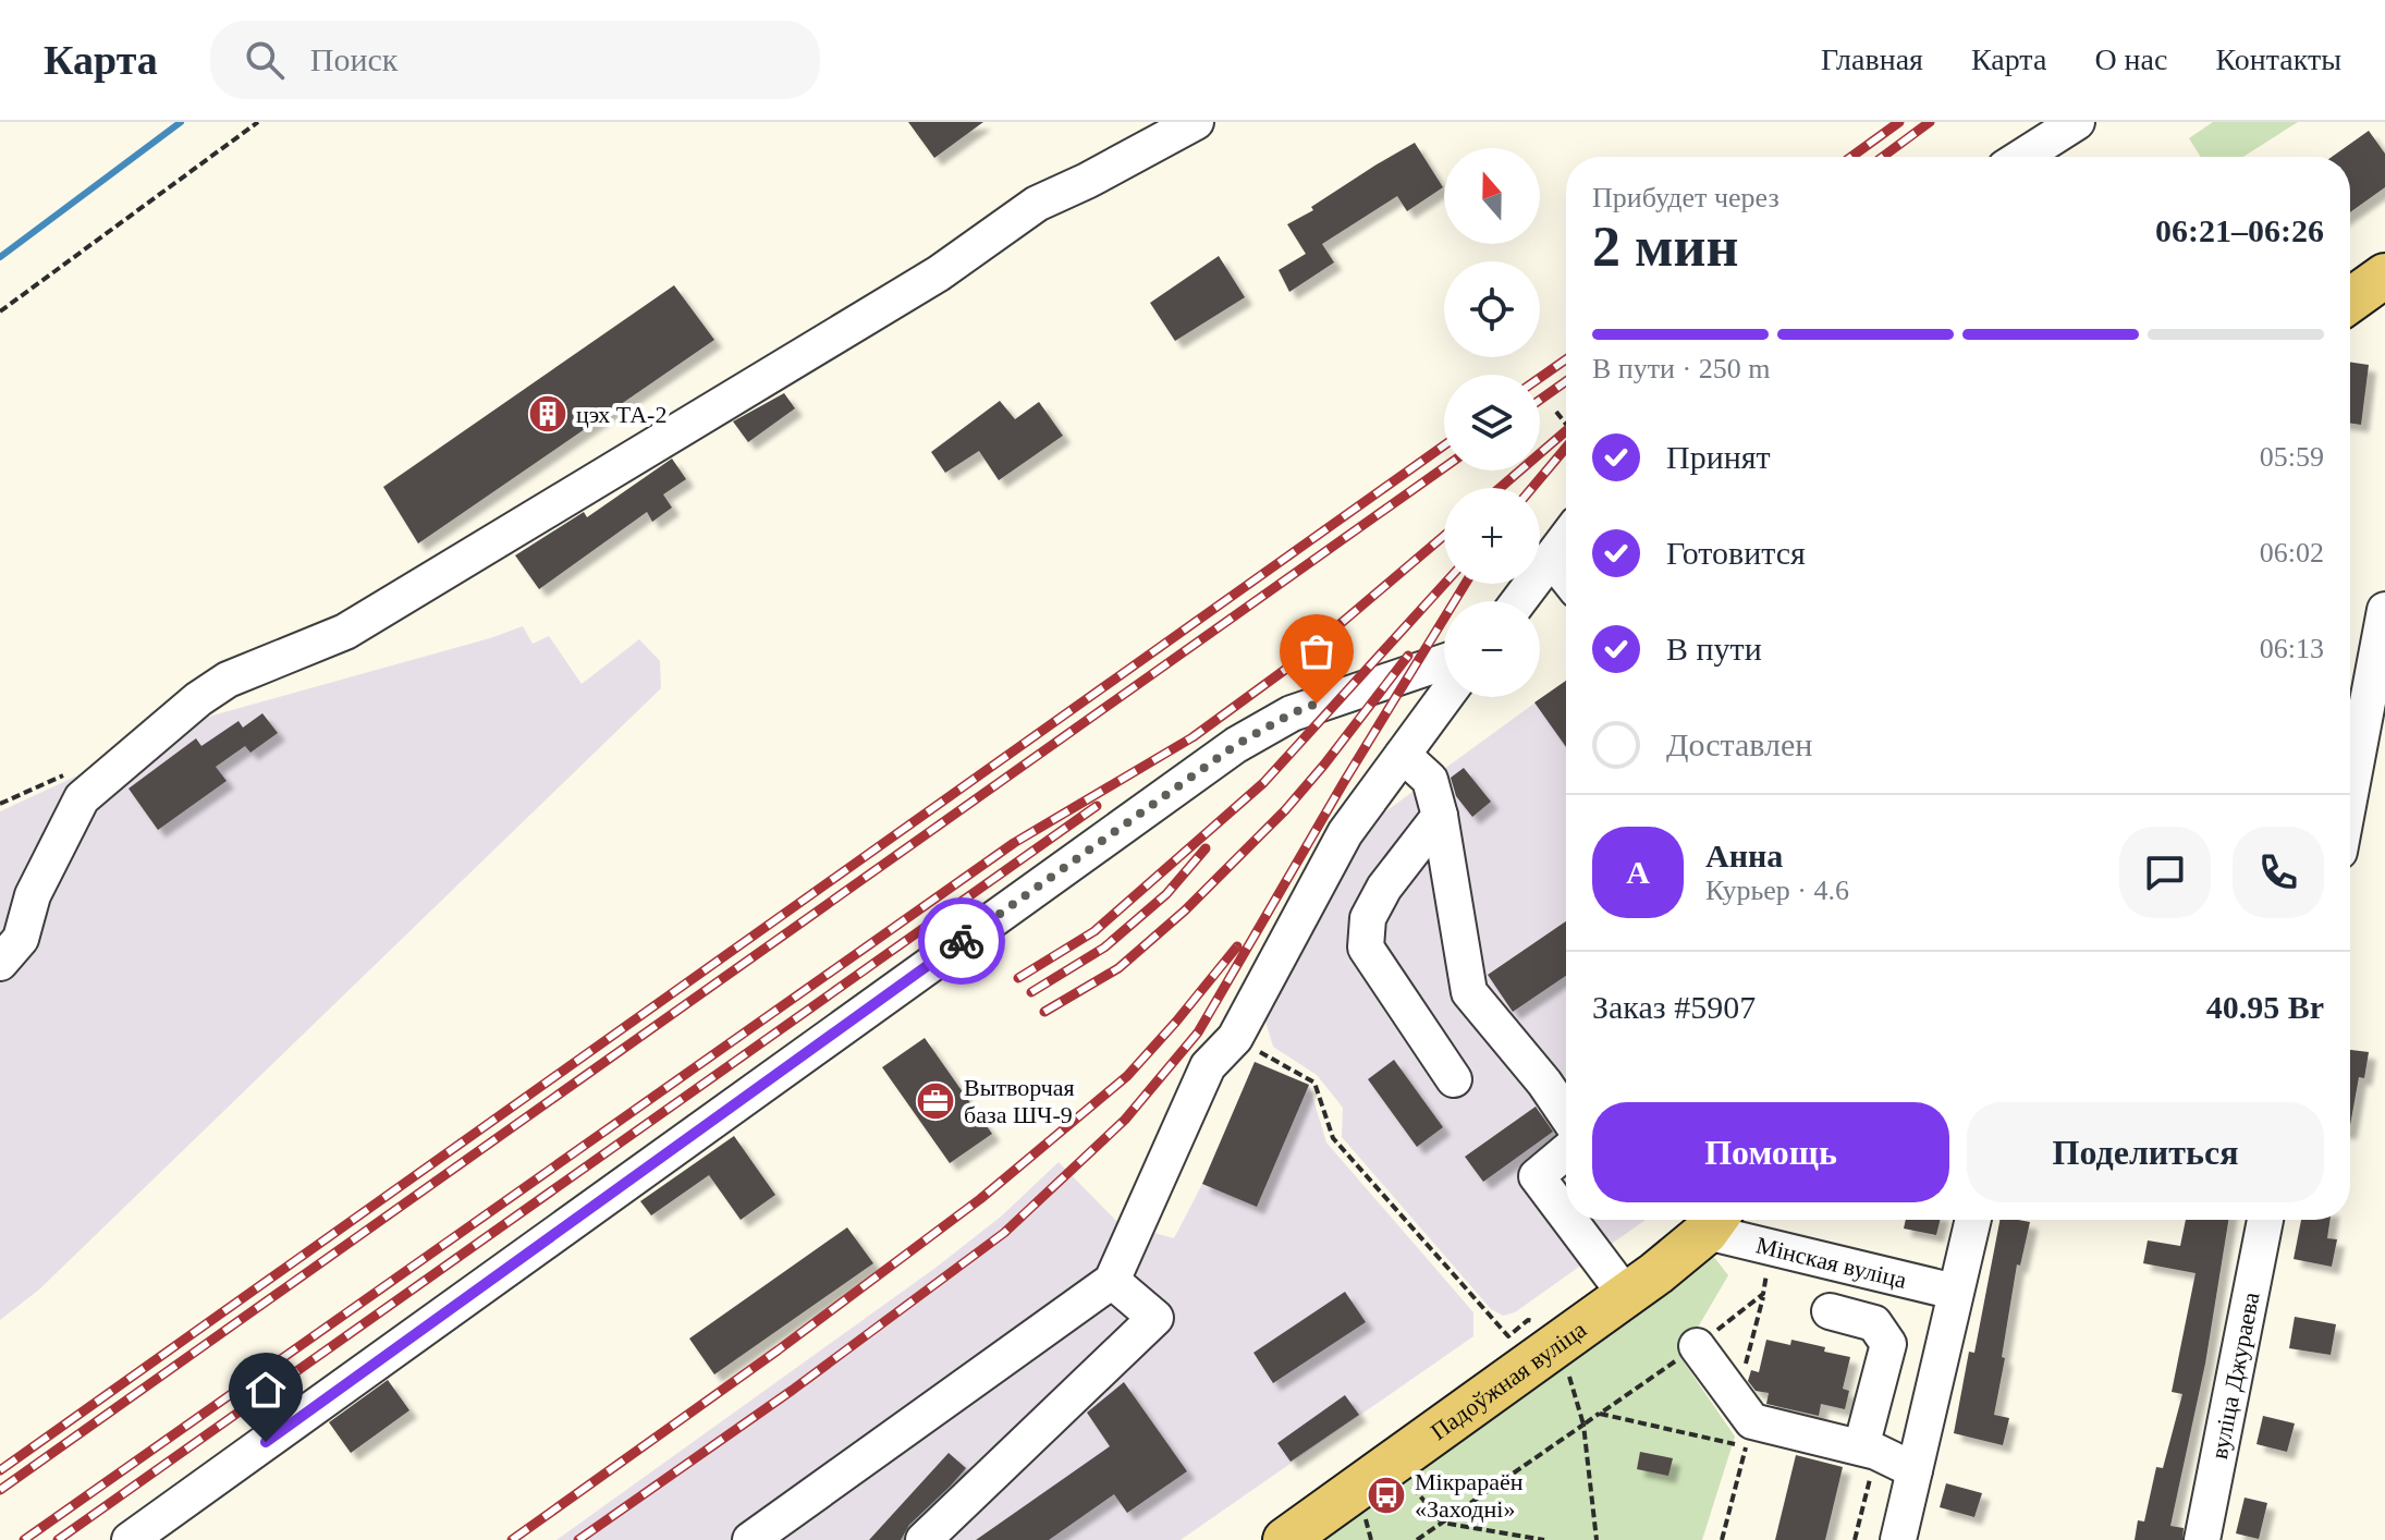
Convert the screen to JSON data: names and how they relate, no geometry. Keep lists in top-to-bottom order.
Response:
{
  "streets": {
    "main road": ["Падоўжная вуліца"],
    "street": ["Мінская вуліца", "вуліца Джураева"]
  },
  "crossings": [
    ["Мінская вуліца", "Падоўжная вуліца"]
  ],
  "places": {
    "building": ["цэх ТА-2"],
    "office": ["Вытворчая база ШЧ-9"],
    "bus stop": ["Мікрараён «Заходні»"]
  },
  "north": "top",
  "page": {
    "header": "Карта",
    "search": "Поиск",
    "nav": [
      "Главная",
      "Карта",
      "О нас",
      "Контакты"
    ],
    "map_buttons": ["+", "−"],
    "heading": ["2 мин", "Прибудет через", "06:21–06:26"],
    "panel": [
      "Анна",
      "Курьер · 4.6",
      "Заказ #5907",
      "40.95 Br"
    ],
    "bar": "В пути · 250 m",
    "list": [
      ["Принят", "05:59"],
      ["Готовится", "06:02"],
      ["В пути", "06:13"],
      "Доставлен"
    ],
    "round": "А",
    "buttons": ["Помощь", "Поделиться"]
  }
}
